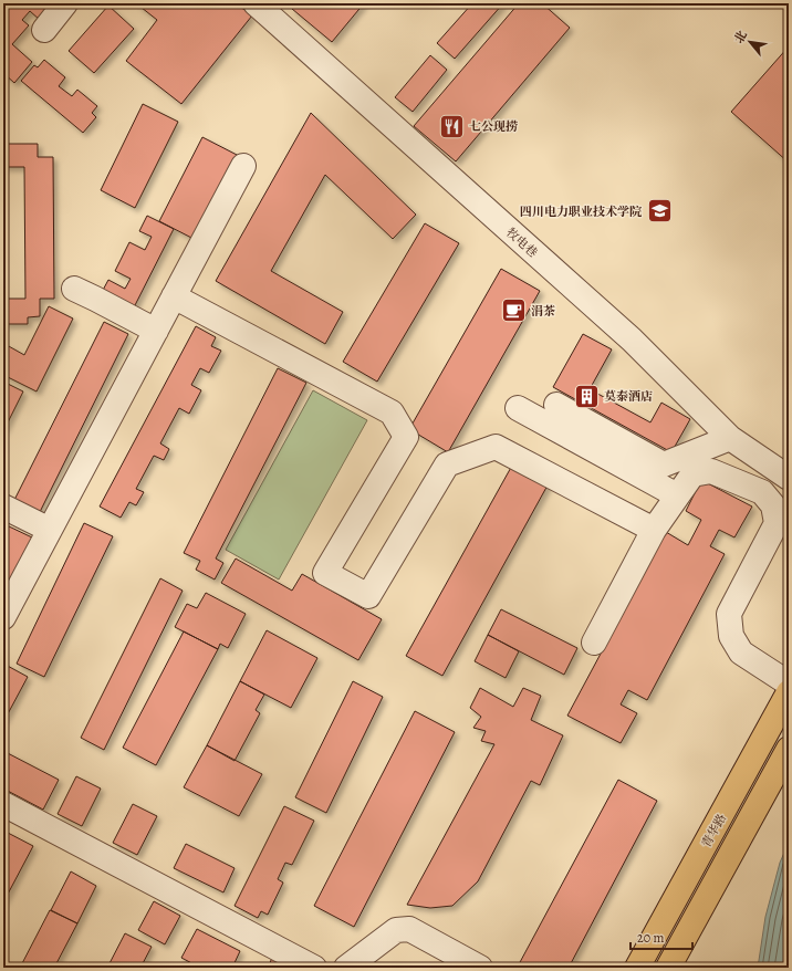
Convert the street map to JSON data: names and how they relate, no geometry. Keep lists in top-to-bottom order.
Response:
{
  "streets": {
    "main road": ["青华路"],
    "street": ["牧电巷"]
  },
  "places": {
    "restaurant": ["七公现捞"],
    "school or university": ["四川电力职业技术学院"],
    "cafe": ["涓茶"],
    "building": ["莫泰酒店"]
  },
  "scale_bar": "20 m",
  "north": "top left"
}
